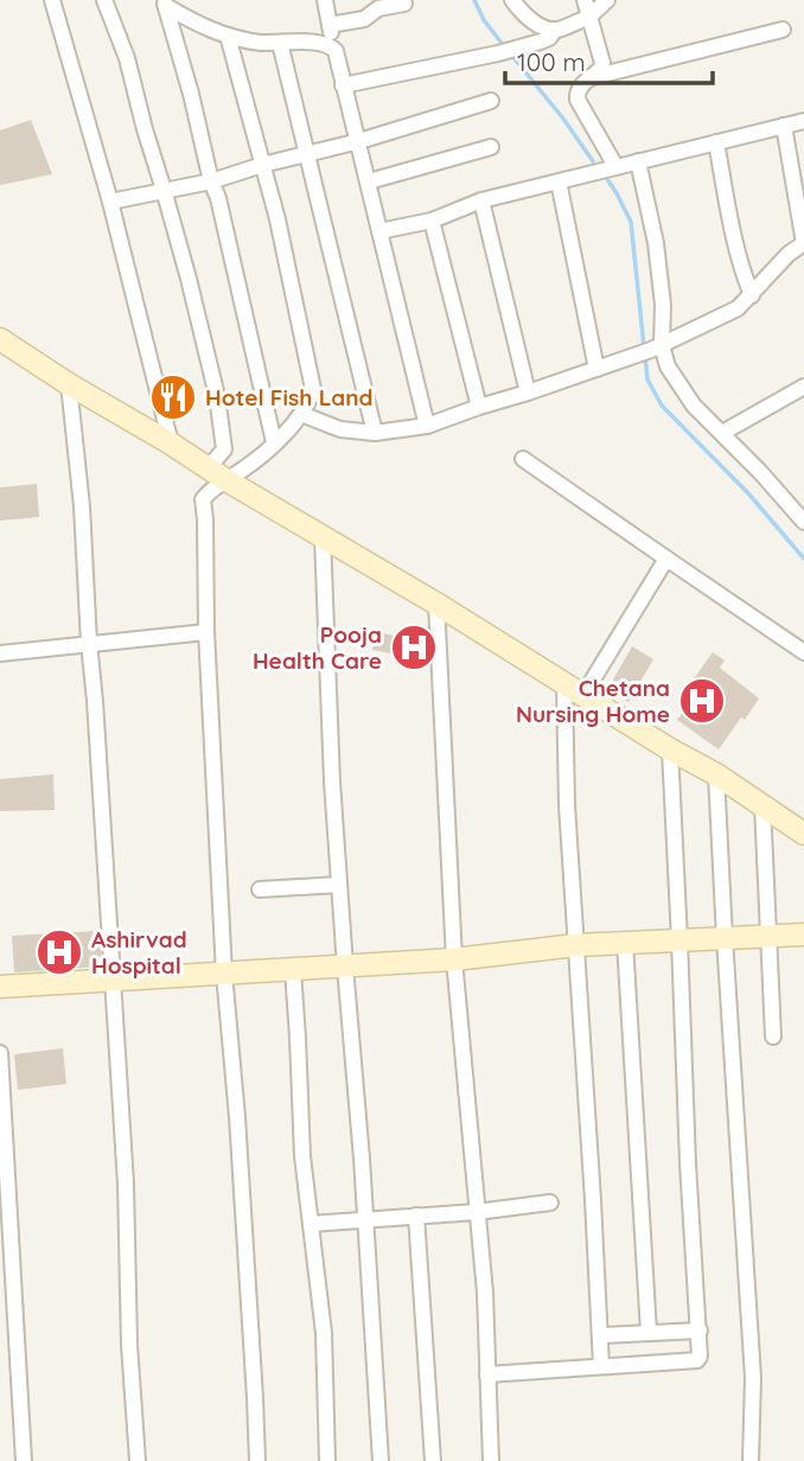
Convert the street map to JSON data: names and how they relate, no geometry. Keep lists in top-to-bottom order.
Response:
{
  "places": {
    "restaurant": ["Hotel Fish Land"],
    "hospital": ["Pooja Health Care", "Chetana Nursing Home", "Ashirvad Hospital"]
  },
  "scale_bar": "100 m"
}
